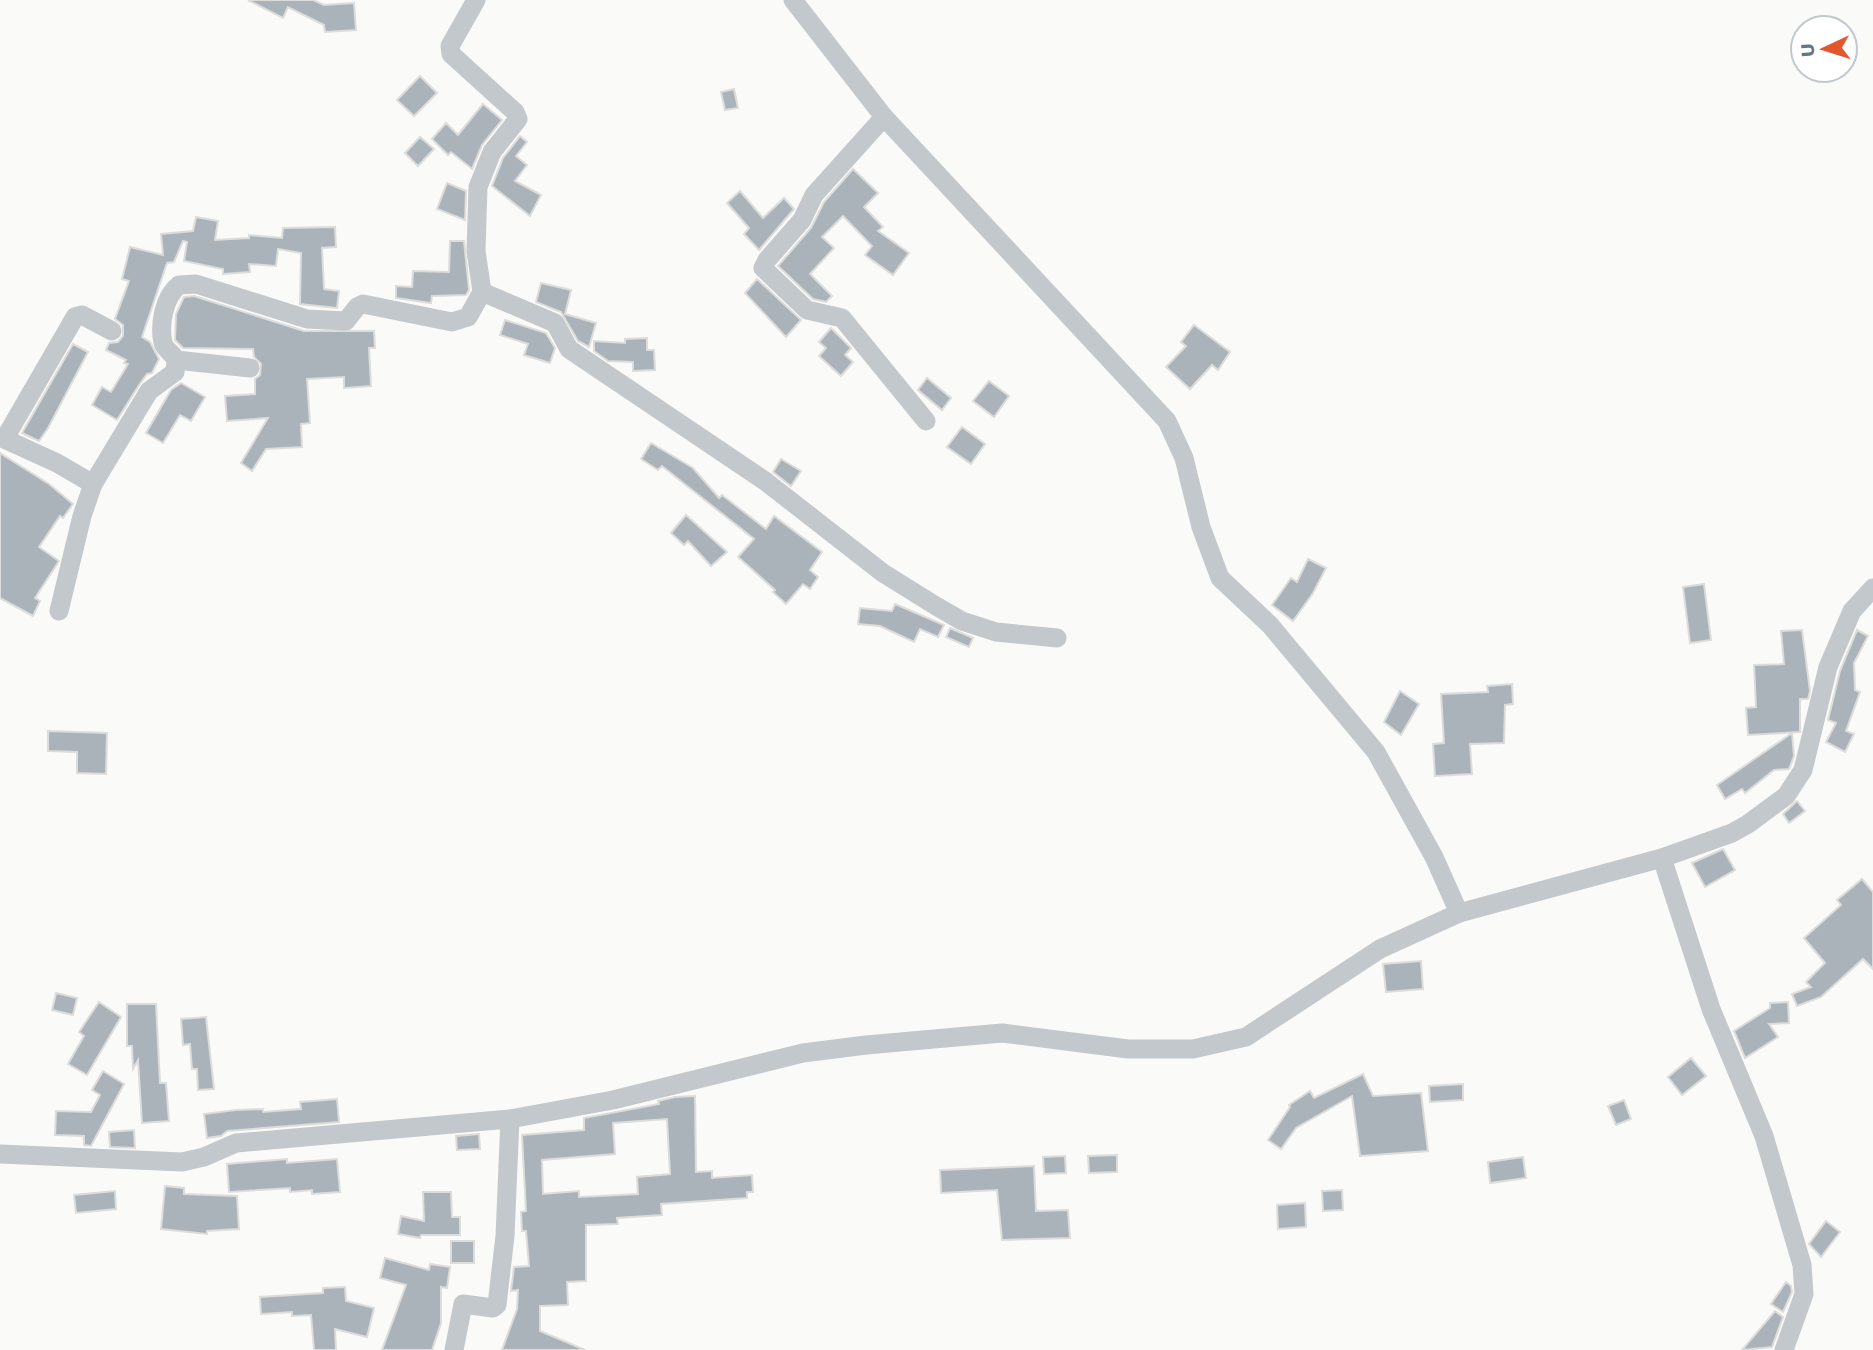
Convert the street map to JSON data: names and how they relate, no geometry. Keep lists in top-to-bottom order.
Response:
{
  "north": "left"
}
